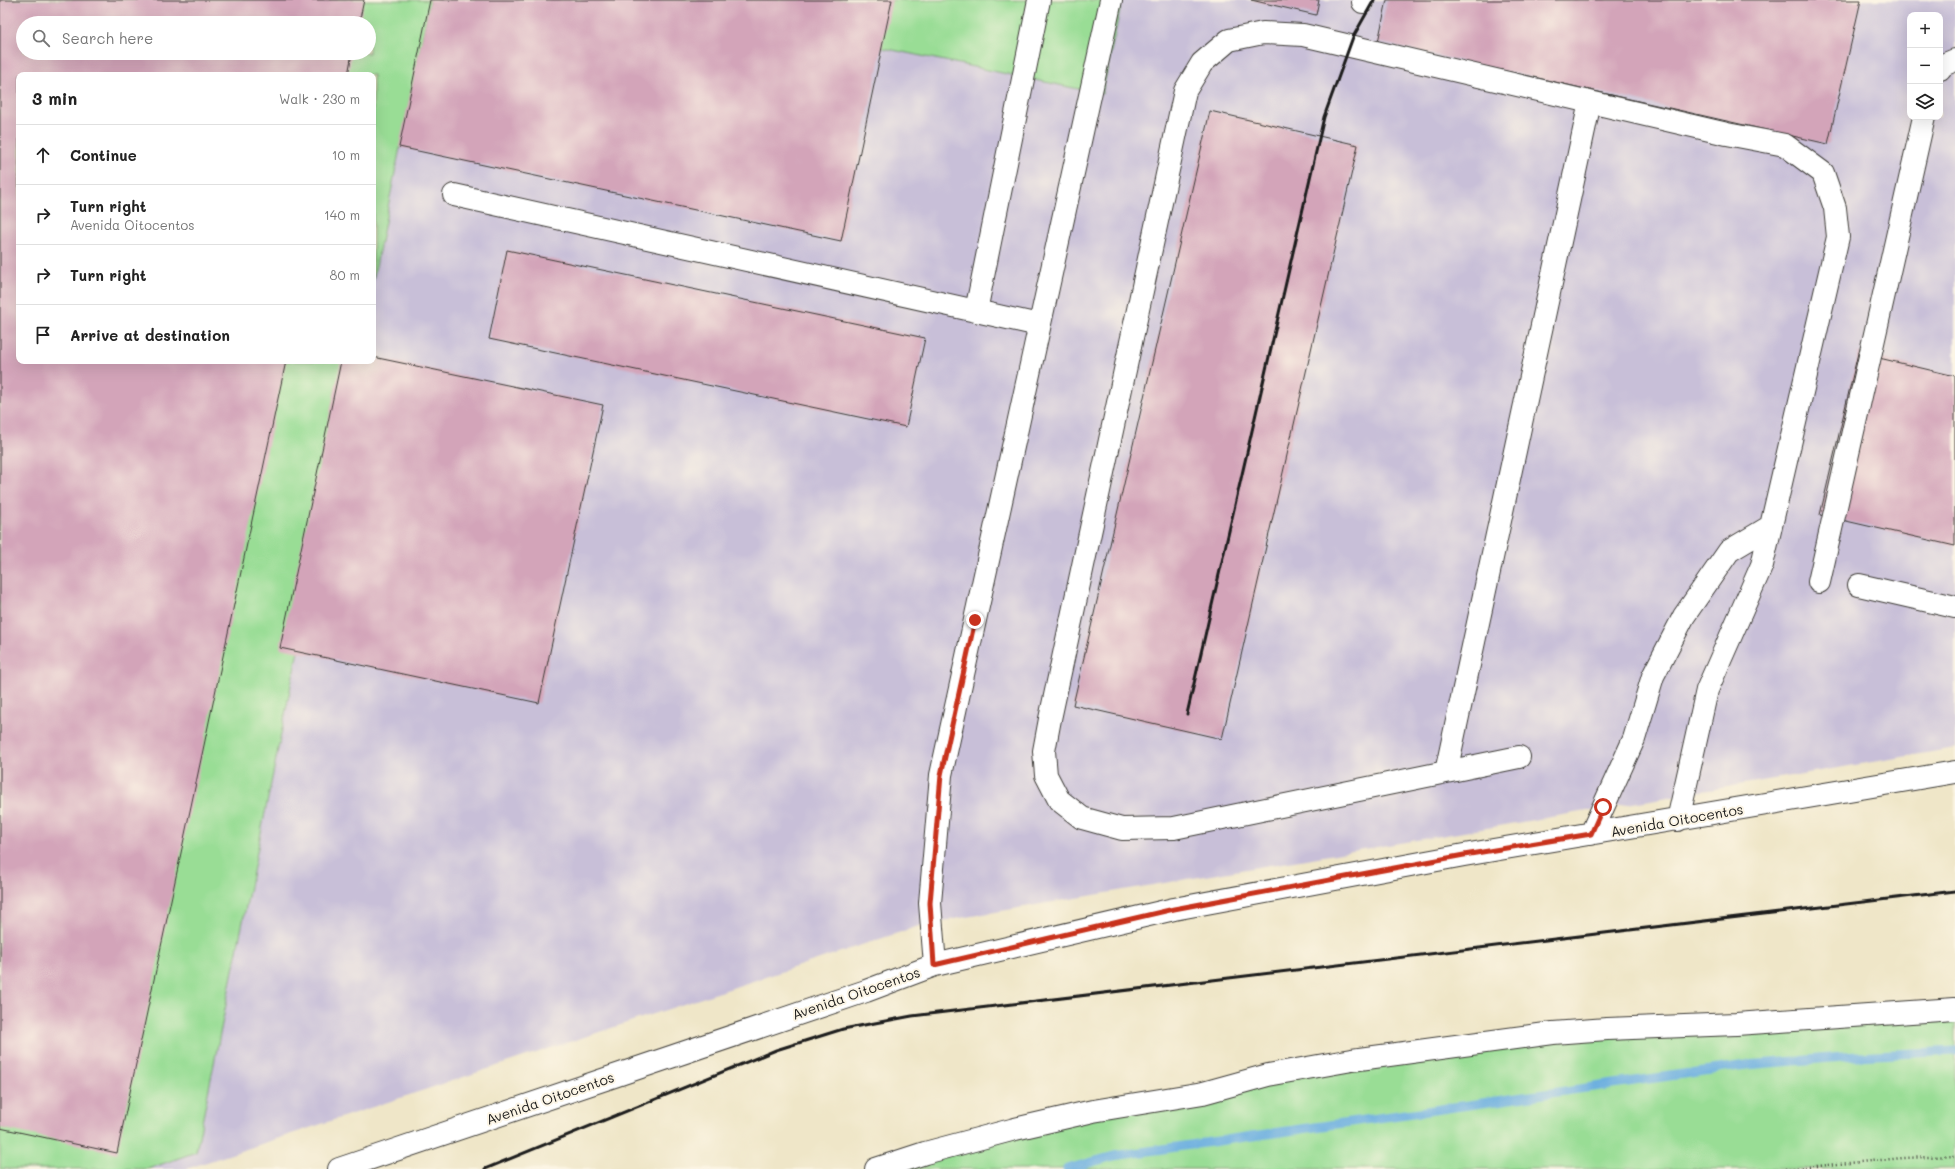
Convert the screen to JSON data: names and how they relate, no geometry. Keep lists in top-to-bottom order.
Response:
{
  "streets": {
    "street": ["Avenida Oitocentos"]
  },
  "page": {
    "map_buttons": ["+", "−"],
    "search": "Search here",
    "heading": ["3 min", "Walk · 230 m"],
    "list": [
      ["Continue", "10 m"],
      ["Turn right", "Avenida Oitocentos", "140 m"],
      ["Turn right", "80 m"],
      "Arrive at destination"
    ]
  }
}
